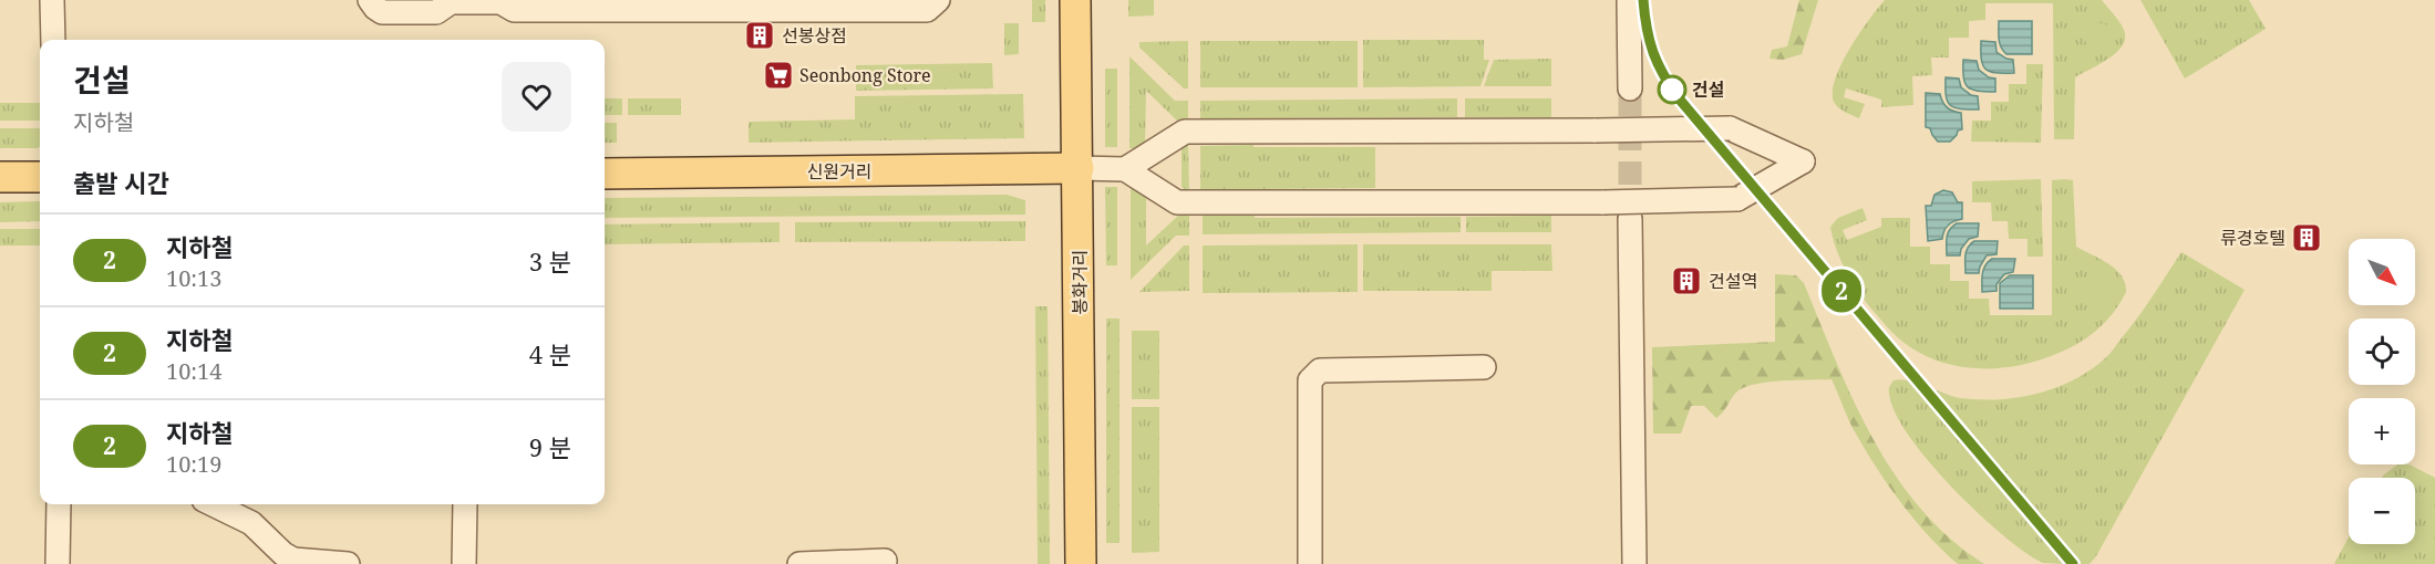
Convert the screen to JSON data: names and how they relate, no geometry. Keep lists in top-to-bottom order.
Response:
{
  "streets": {
    "main road": ["신원거리", "봉화거리"]
  },
  "crossings": [
    ["신원거리", "봉화거리"]
  ],
  "places": {
    "building": ["선봉상점", "류경호텔", "건설역"],
    "supermarket": ["Seonbong Store"],
    "other": ["건설"]
  },
  "lines": ["metro line 2"],
  "north": "bottom right",
  "page": {
    "on_map": "2",
    "heading": [
      ["건설", "지하철"],
      "출발 시간"
    ],
    "list": [
      {
        "mark": "2",
        "name": "지하철",
        "note": "10:13",
        "value": "3 분"
      },
      {
        "mark": "2",
        "name": "지하철",
        "note": "10:14",
        "value": "4 분"
      },
      {
        "mark": "2",
        "name": "지하철",
        "note": "10:19",
        "value": "9 분"
      }
    ],
    "map_buttons": ["+", "−"]
  }
}
